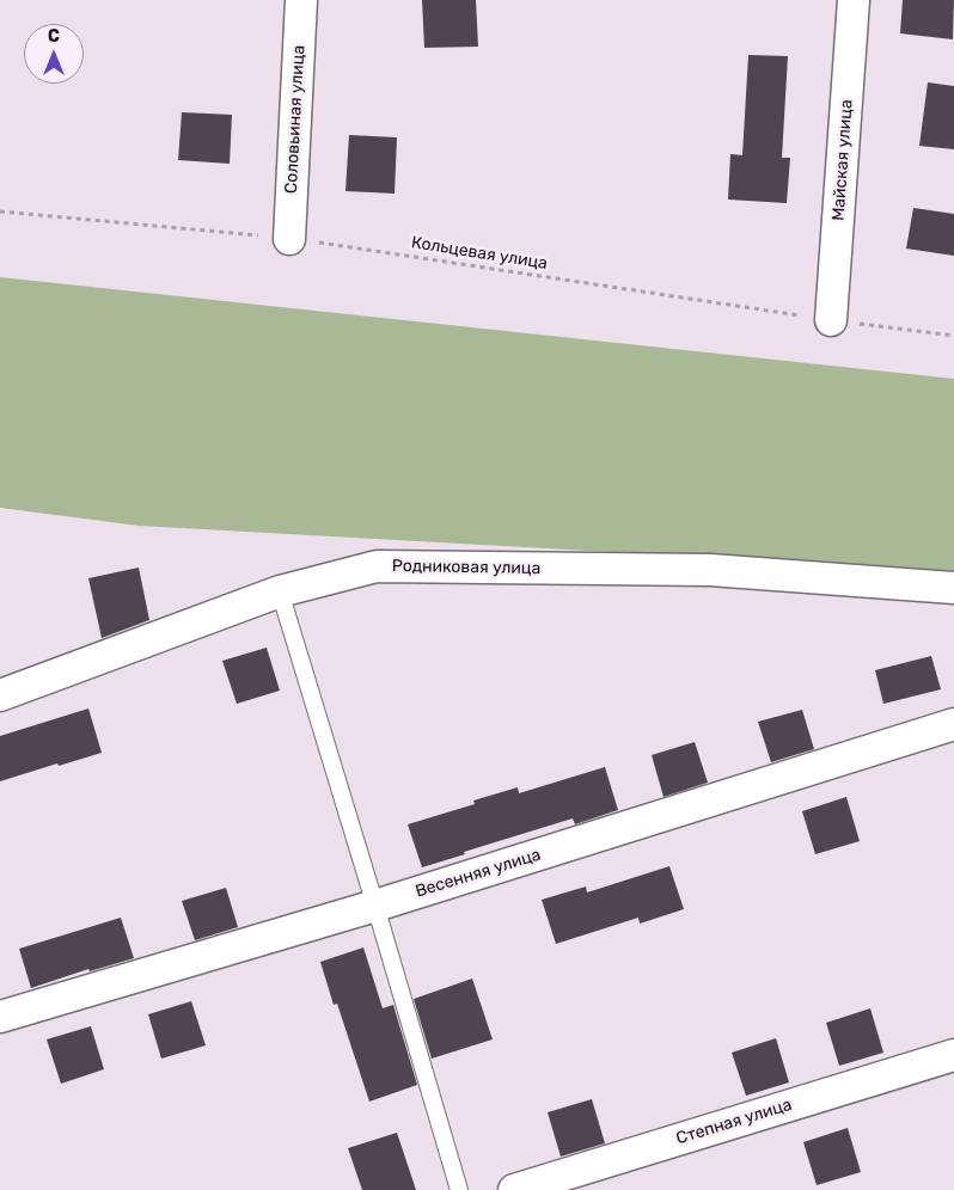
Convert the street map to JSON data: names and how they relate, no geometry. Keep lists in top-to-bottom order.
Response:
{
  "streets": {
    "street": [
      "Соловьиная улица",
      "Майская улица",
      "Родниковая улица",
      "Весенняя улица",
      "Степная улица"
    ],
    "path": ["Кольцевая улица"]
  },
  "crossings": [
    ["Соловьиная улица", "Кольцевая улица"],
    ["Майская улица", "Кольцевая улица"]
  ],
  "north": "top"
}
